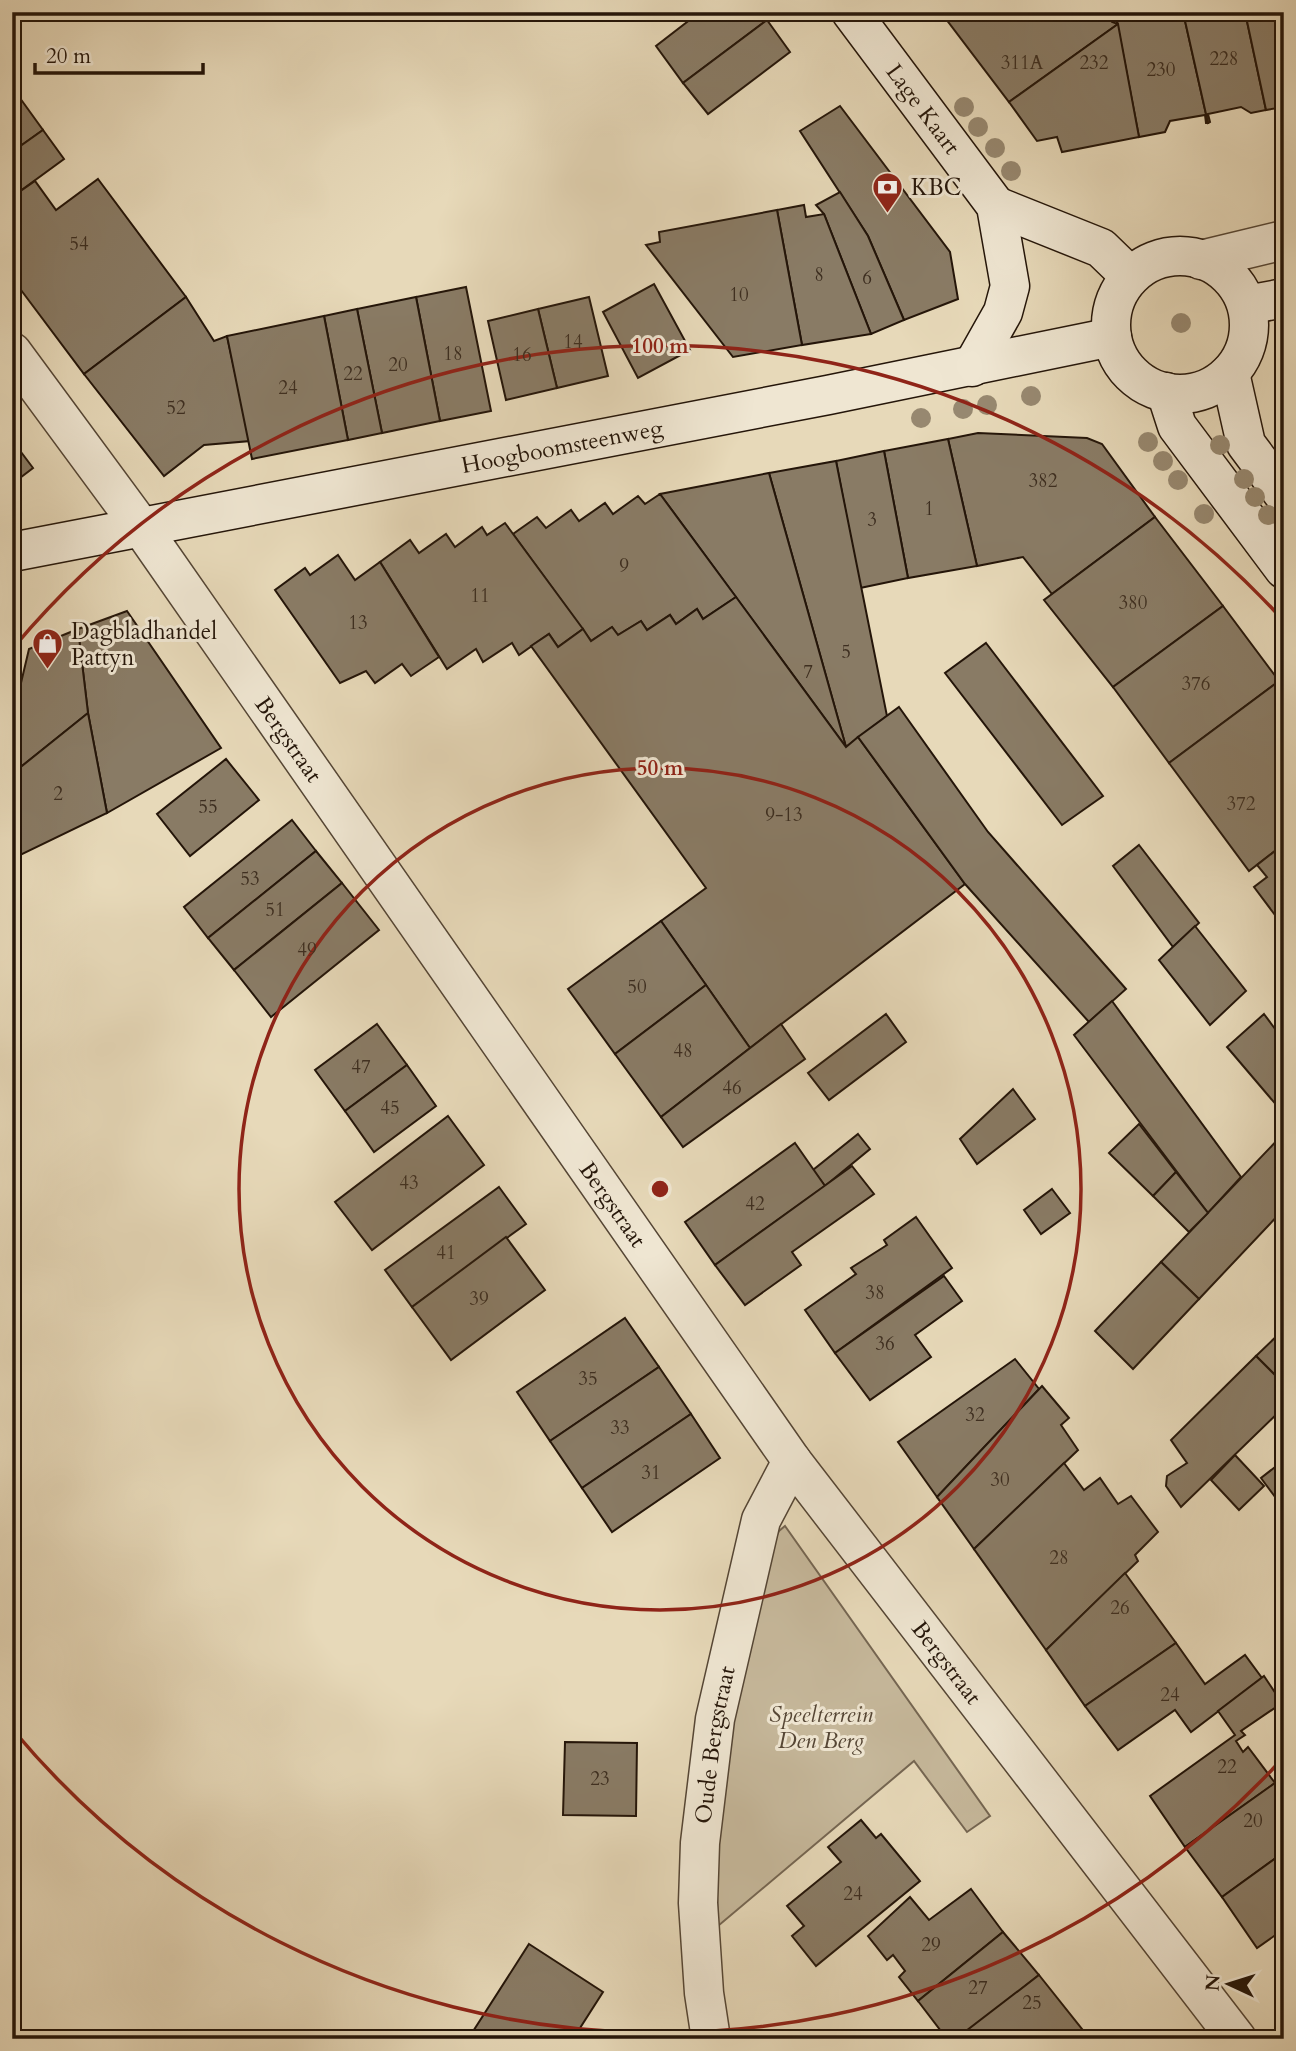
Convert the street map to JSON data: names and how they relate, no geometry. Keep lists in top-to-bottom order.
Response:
{
  "streets": {
    "street": [
      "Lage Kaart",
      "Hoogboomsteenweg",
      "Bergstraat",
      "Oude Bergstraat"
    ]
  },
  "crossings": [
    ["Lage Kaart", "Hoogboomsteenweg"],
    ["Hoogboomsteenweg", "Bergstraat"],
    ["Bergstraat", "Oude Bergstraat"]
  ],
  "parks": ["Speelterrein Den Berg"],
  "places": {
    "bank": ["KBC"],
    "shop": ["Dagbladhandel Pattyn"]
  },
  "house_numbers": [
    "228",
    "311A",
    "232",
    "230",
    "54",
    "8",
    "6",
    "10",
    "14",
    "18",
    "16",
    "20",
    "22",
    "24",
    "52",
    "382",
    "1",
    "3",
    "9",
    "11",
    "380",
    "13",
    "5",
    "7",
    "376",
    "2",
    "372",
    "55",
    "9-13",
    "53",
    "51",
    "49",
    "50",
    "48",
    "47",
    "46",
    "45",
    "43",
    "42",
    "41",
    "38",
    "39",
    "36",
    "35",
    "32",
    "33",
    "31",
    "30",
    "28",
    "26",
    "24",
    "22",
    "23",
    "20",
    "24",
    "29",
    "27",
    "25"
  ],
  "scale_bar": "20 m",
  "north": "left",
  "rings": ["100 m", "50 m"]
}
